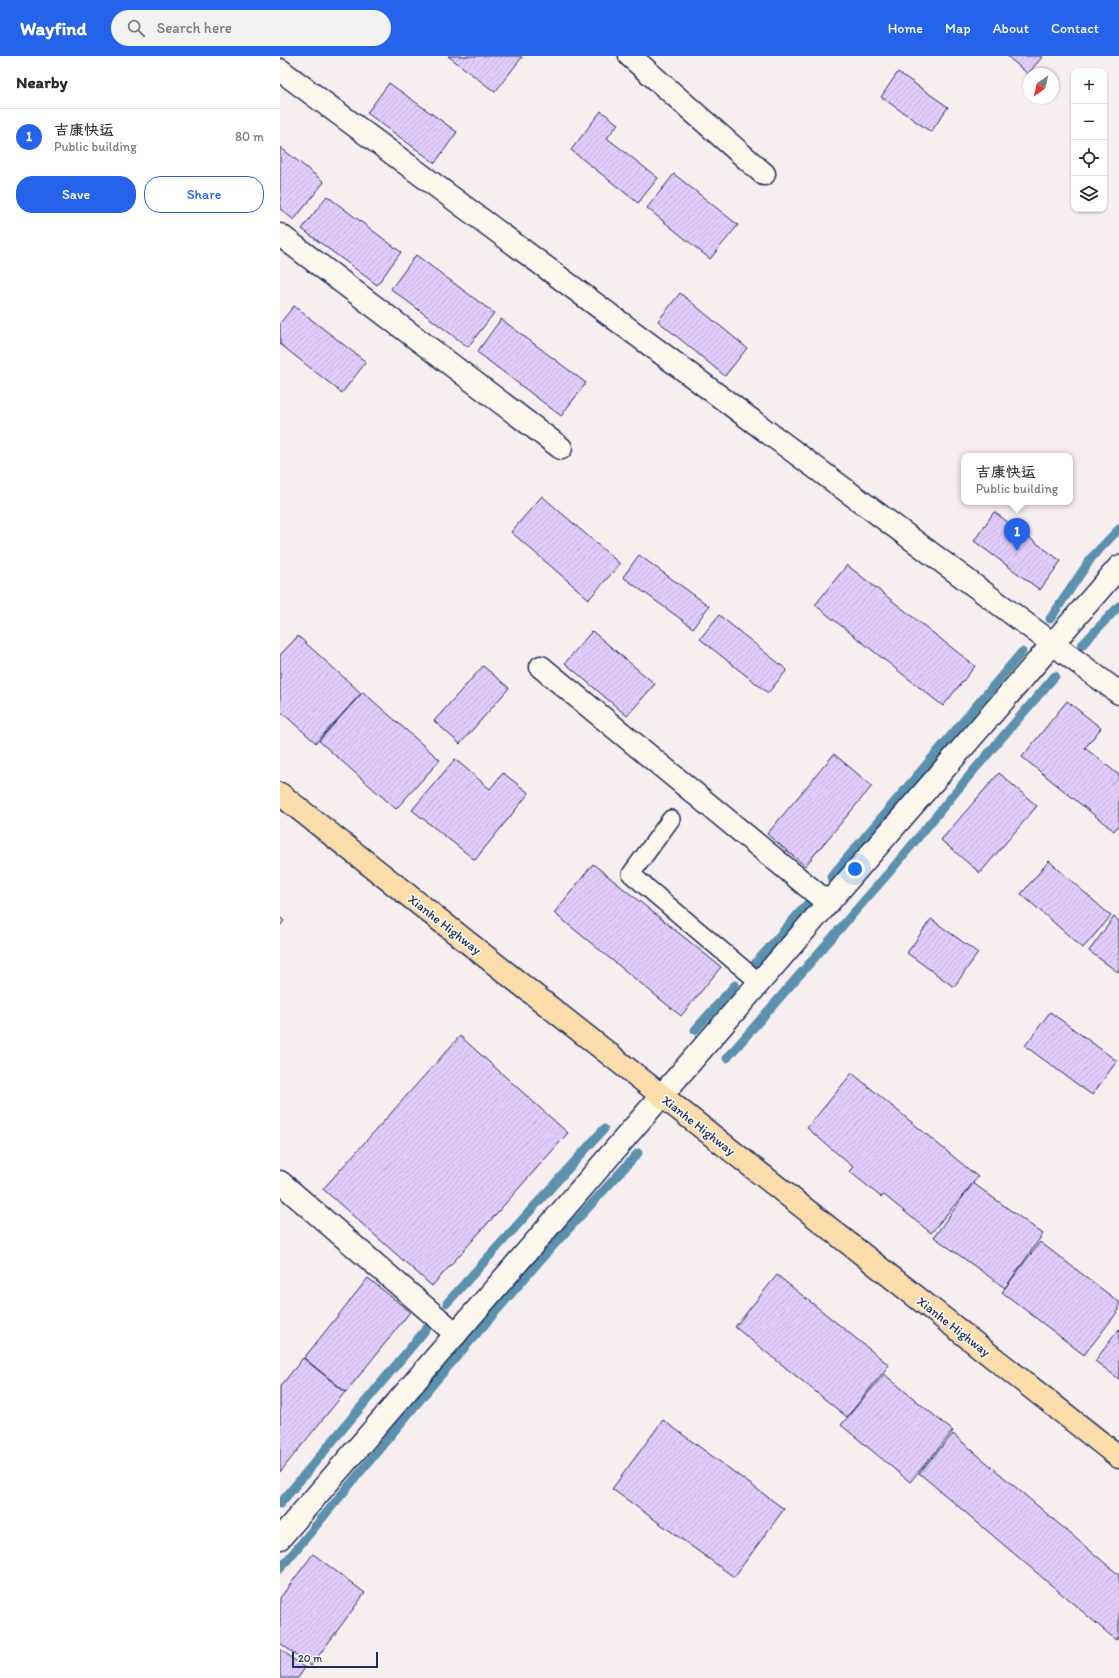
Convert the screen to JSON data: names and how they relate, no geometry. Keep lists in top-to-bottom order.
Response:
{
  "streets": {
    "main road": ["Xianhe Highway"]
  },
  "scale_bar": "20 m",
  "north": "bottom left",
  "page": {
    "header": "Wayfind",
    "search": "Search here",
    "nav": [
      "Home",
      "Map",
      "About",
      "Contact"
    ],
    "heading": "Nearby",
    "map_buttons": ["+", "−"],
    "list": [
      {
        "mark": "1",
        "name": "吉康快运",
        "note": "Public building",
        "value": "80 m"
      }
    ],
    "buttons": ["Save", "Share"],
    "popup": ["吉康快运", "Public building"],
    "pins": "1",
    "scale": "20 m"
  }
}
